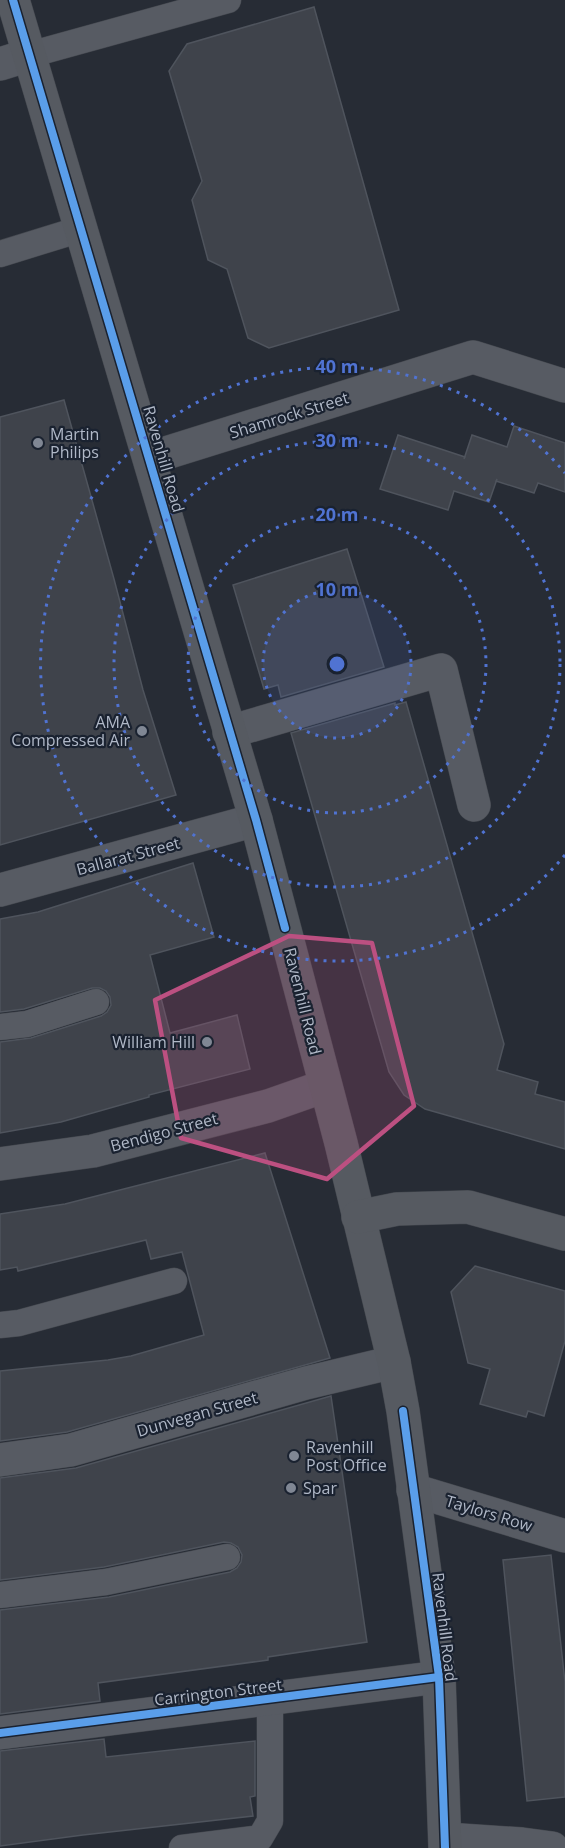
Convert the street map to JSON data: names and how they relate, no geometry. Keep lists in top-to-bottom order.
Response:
{
  "streets": {
    "main road": ["Ravenhill Road"],
    "street": [
      "Shamrock Street",
      "Ballarat Street",
      "Bendigo Street",
      "Dunvegan Street",
      "Taylors Row",
      "Carrington Street"
    ]
  },
  "crossings": [
    ["Shamrock Street", "Ravenhill Road"],
    ["Ravenhill Road", "Ballarat Street"],
    ["Ravenhill Road", "Bendigo Street"],
    ["Ravenhill Road", "Dunvegan Street"],
    ["Ravenhill Road", "Taylors Row"],
    ["Ravenhill Road", "Carrington Street"]
  ],
  "places": [
    "Martin Philips",
    "AMA Compressed Air",
    "William Hill",
    "Ravenhill Post Office",
    "Spar"
  ],
  "rings": [
    "40 m",
    "30 m",
    "20 m",
    "10 m"
  ]
}
